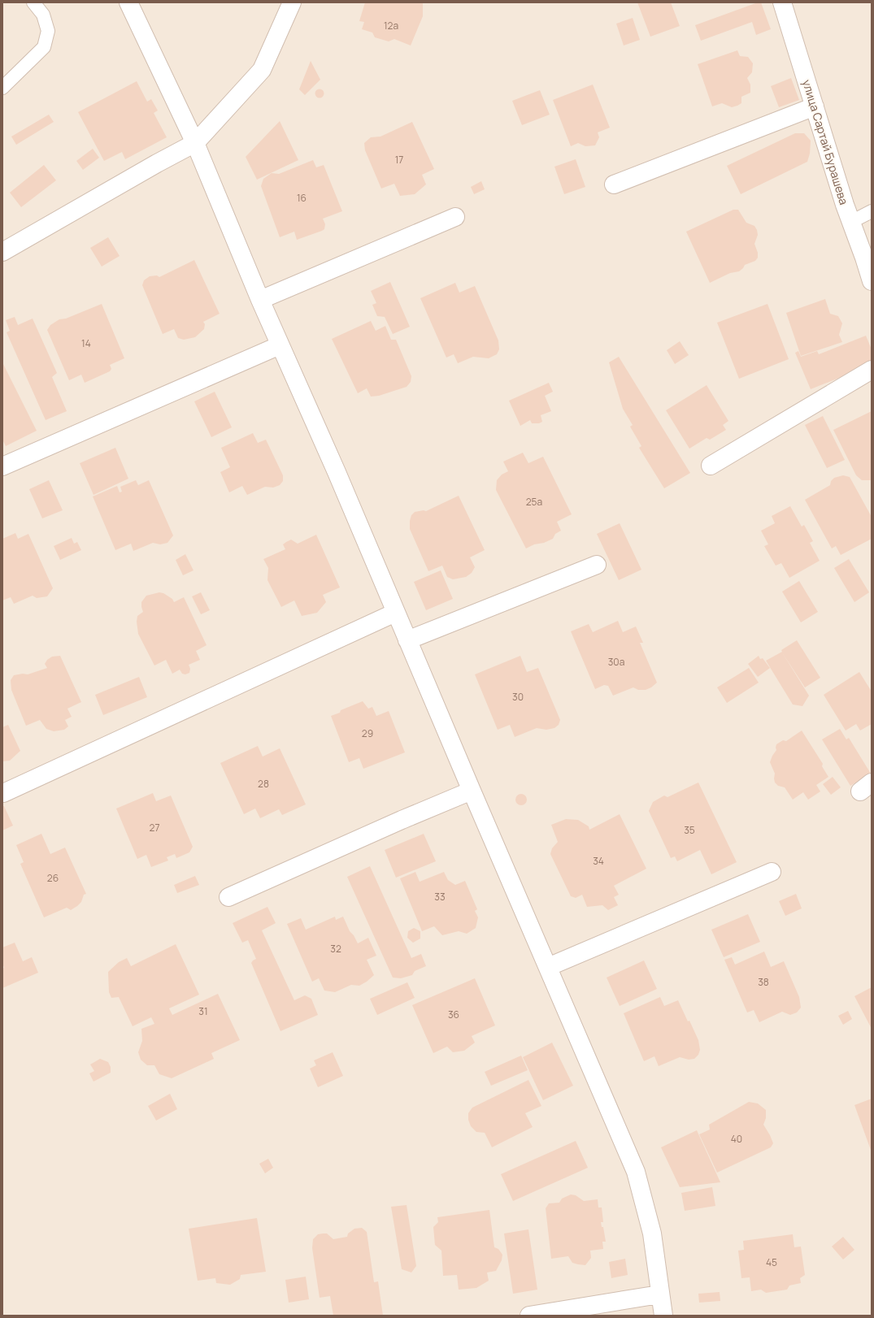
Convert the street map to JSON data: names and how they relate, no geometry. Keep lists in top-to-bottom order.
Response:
{
  "streets": {
    "street": ["улица Сартай Бурашева"]
  },
  "house_numbers": [
    "12а",
    "17",
    "16",
    "14",
    "25а",
    "30а",
    "30",
    "29",
    "28",
    "27",
    "35",
    "34",
    "26",
    "33",
    "32",
    "38",
    "31",
    "36",
    "40",
    "45"
  ]
}
